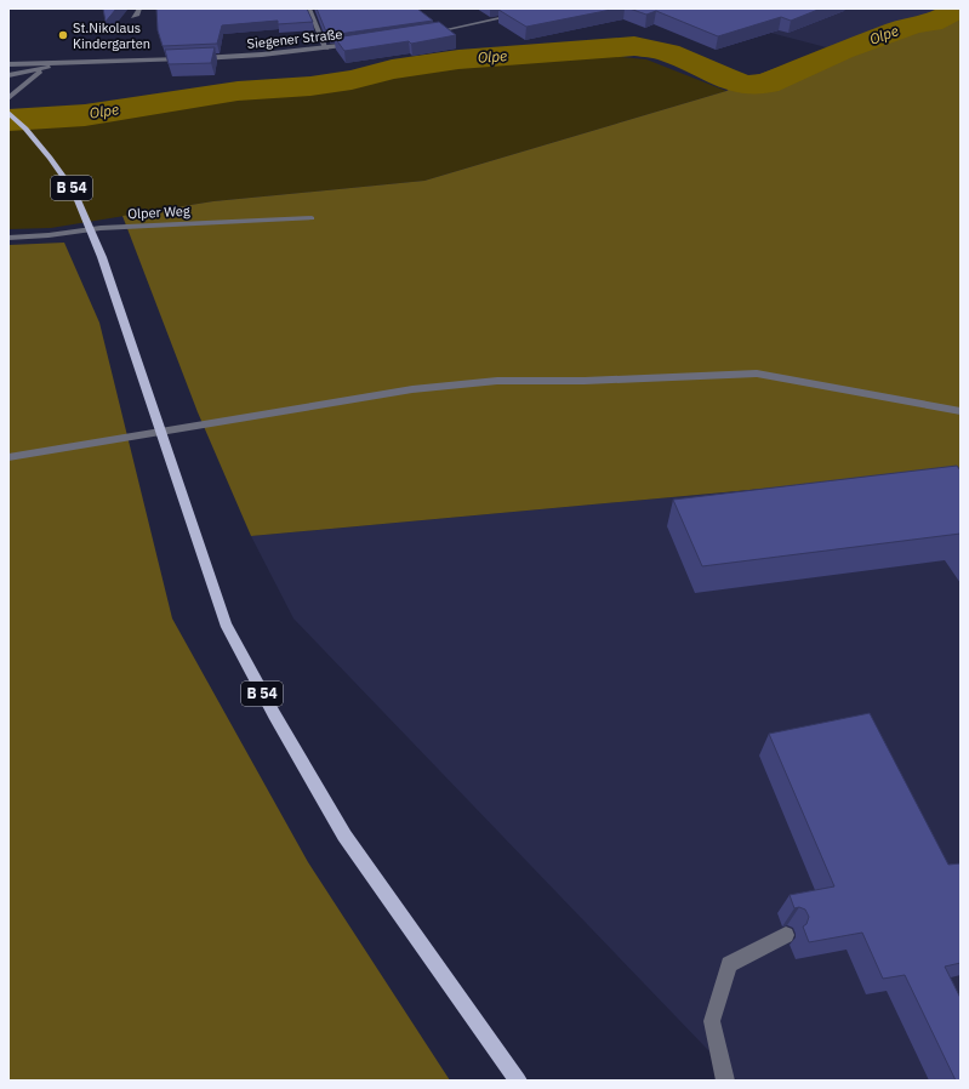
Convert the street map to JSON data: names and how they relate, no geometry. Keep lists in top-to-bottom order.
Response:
{
  "streets": {
    "main road": ["B 54"],
    "street": ["Siegener Straße", "Olper Weg"]
  },
  "water": ["Olpe"],
  "places": ["St.Nikolaus Kindergarten"]
}
